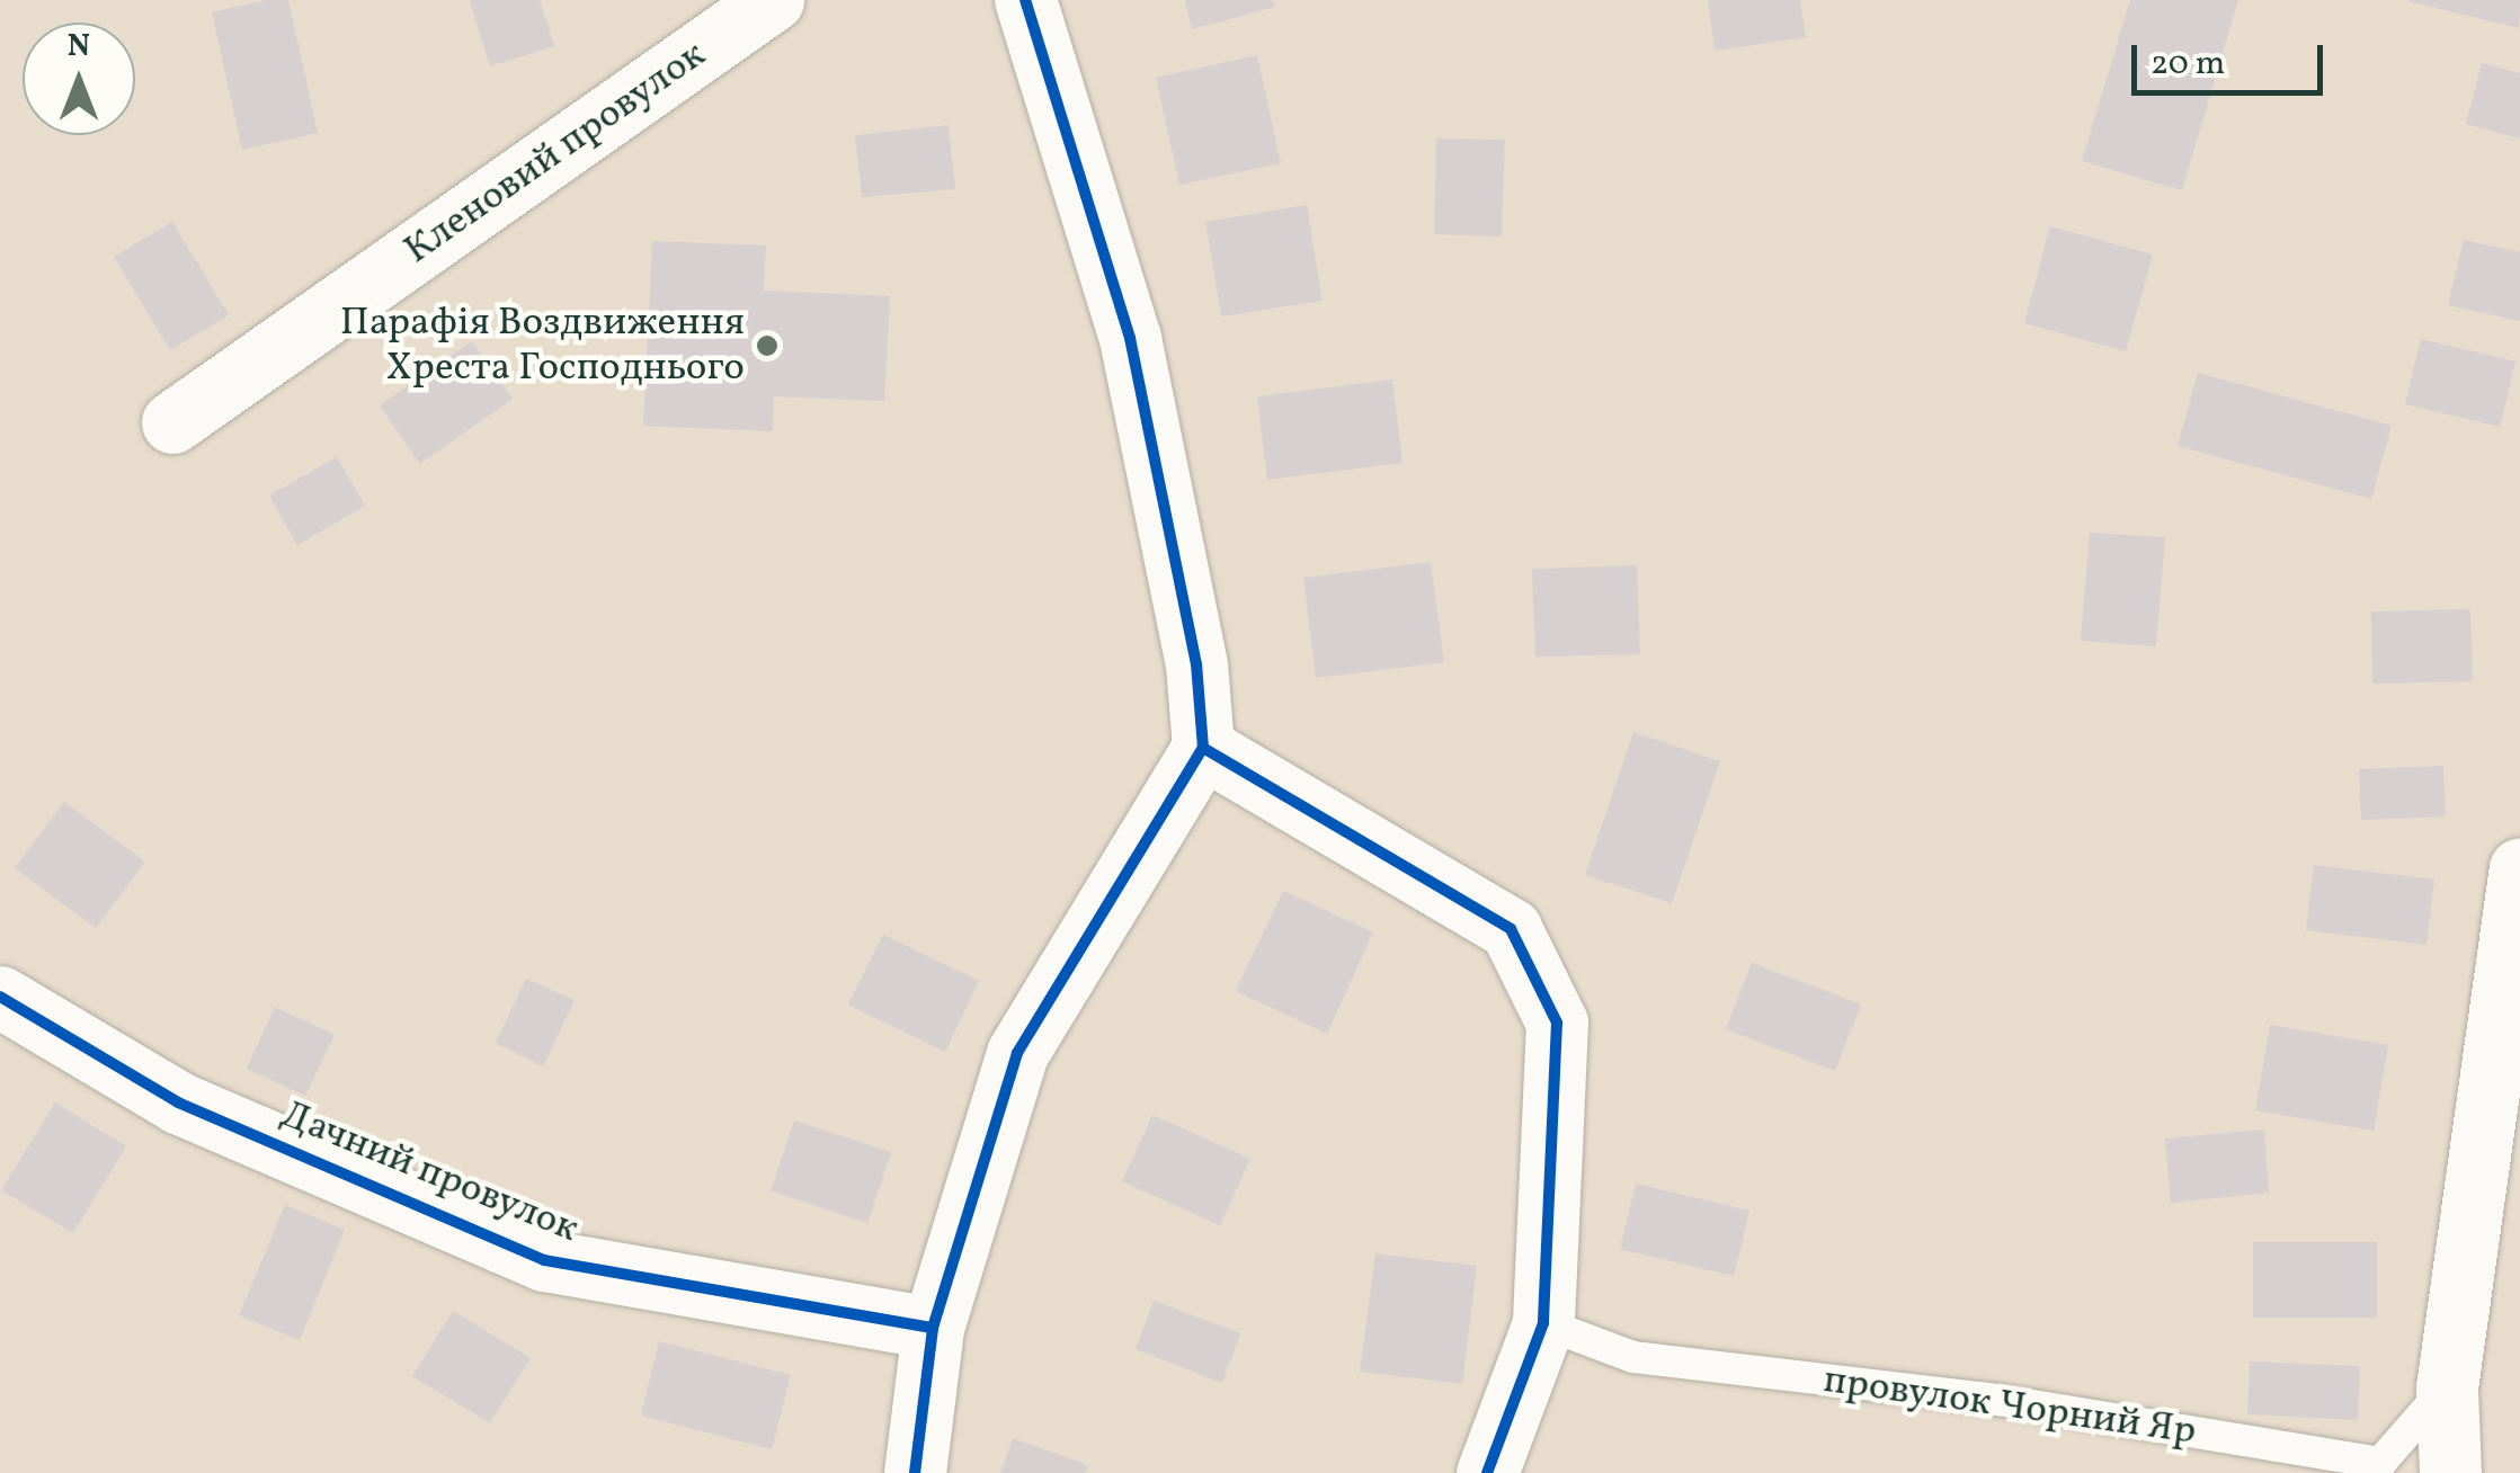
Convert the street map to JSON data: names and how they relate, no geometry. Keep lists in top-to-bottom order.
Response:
{
  "streets": {
    "street": ["Кленовий провулок", "Дачний провулок"],
    "lane": ["провулок Чорний Яр"]
  },
  "places": ["Парафія Воздвиження Хреста Господнього"],
  "scale_bar": "20 m",
  "north": "top"
}
